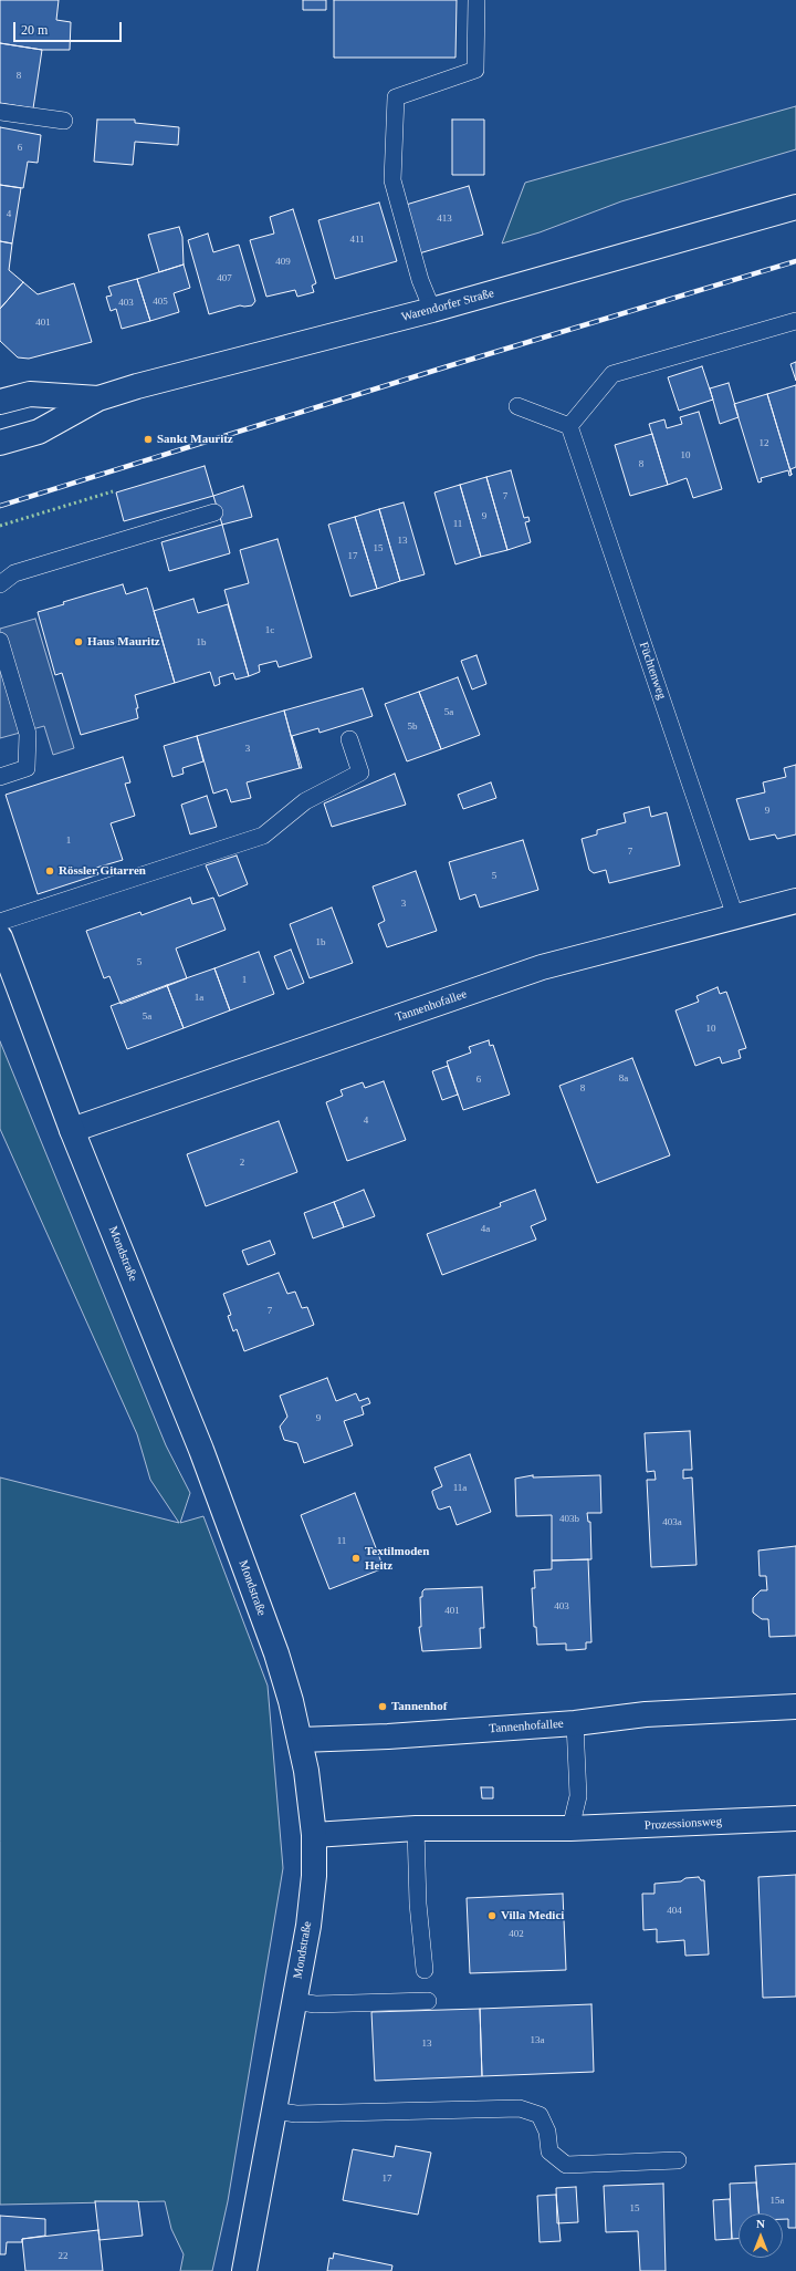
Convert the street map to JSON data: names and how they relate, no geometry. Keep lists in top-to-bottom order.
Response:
{
  "streets": {
    "street": [
      "Warendorfer Straße",
      "Tannenhofallee",
      "Mondstraße",
      "Prozessionsweg"
    ],
    "lane": ["Füchtenweg"]
  },
  "crossings": [
    ["Füchtenweg", "Tannenhofallee"],
    ["Tannenhofallee", "Mondstraße"],
    ["Tannenhofallee", "Prozessionsweg"]
  ],
  "places": [
    "Sankt Mauritz",
    "Haus Mauritz",
    "Rössler Gitarren",
    "Textilmoden Heitz",
    "Tannenhof",
    "Villa Medici"
  ],
  "house_numbers": [
    "8",
    "6",
    "4",
    "413",
    "411",
    "409",
    "407",
    "405",
    "403",
    "401",
    "12",
    "10",
    "8",
    "7",
    "9",
    "11",
    "13",
    "15",
    "17",
    "1c",
    "1b",
    "5a",
    "5b",
    "3",
    "9",
    "1",
    "7",
    "5",
    "3",
    "1b",
    "5",
    "1",
    "1a",
    "5a",
    "10",
    "8a",
    "6",
    "8",
    "4",
    "2",
    "4a",
    "7",
    "9",
    "11a",
    "403b",
    "403a",
    "11",
    "403",
    "401",
    "404",
    "402",
    "13a",
    "13",
    "17",
    "15a",
    "15",
    "22"
  ],
  "scale_bar": "20 m",
  "north": "top"
}
